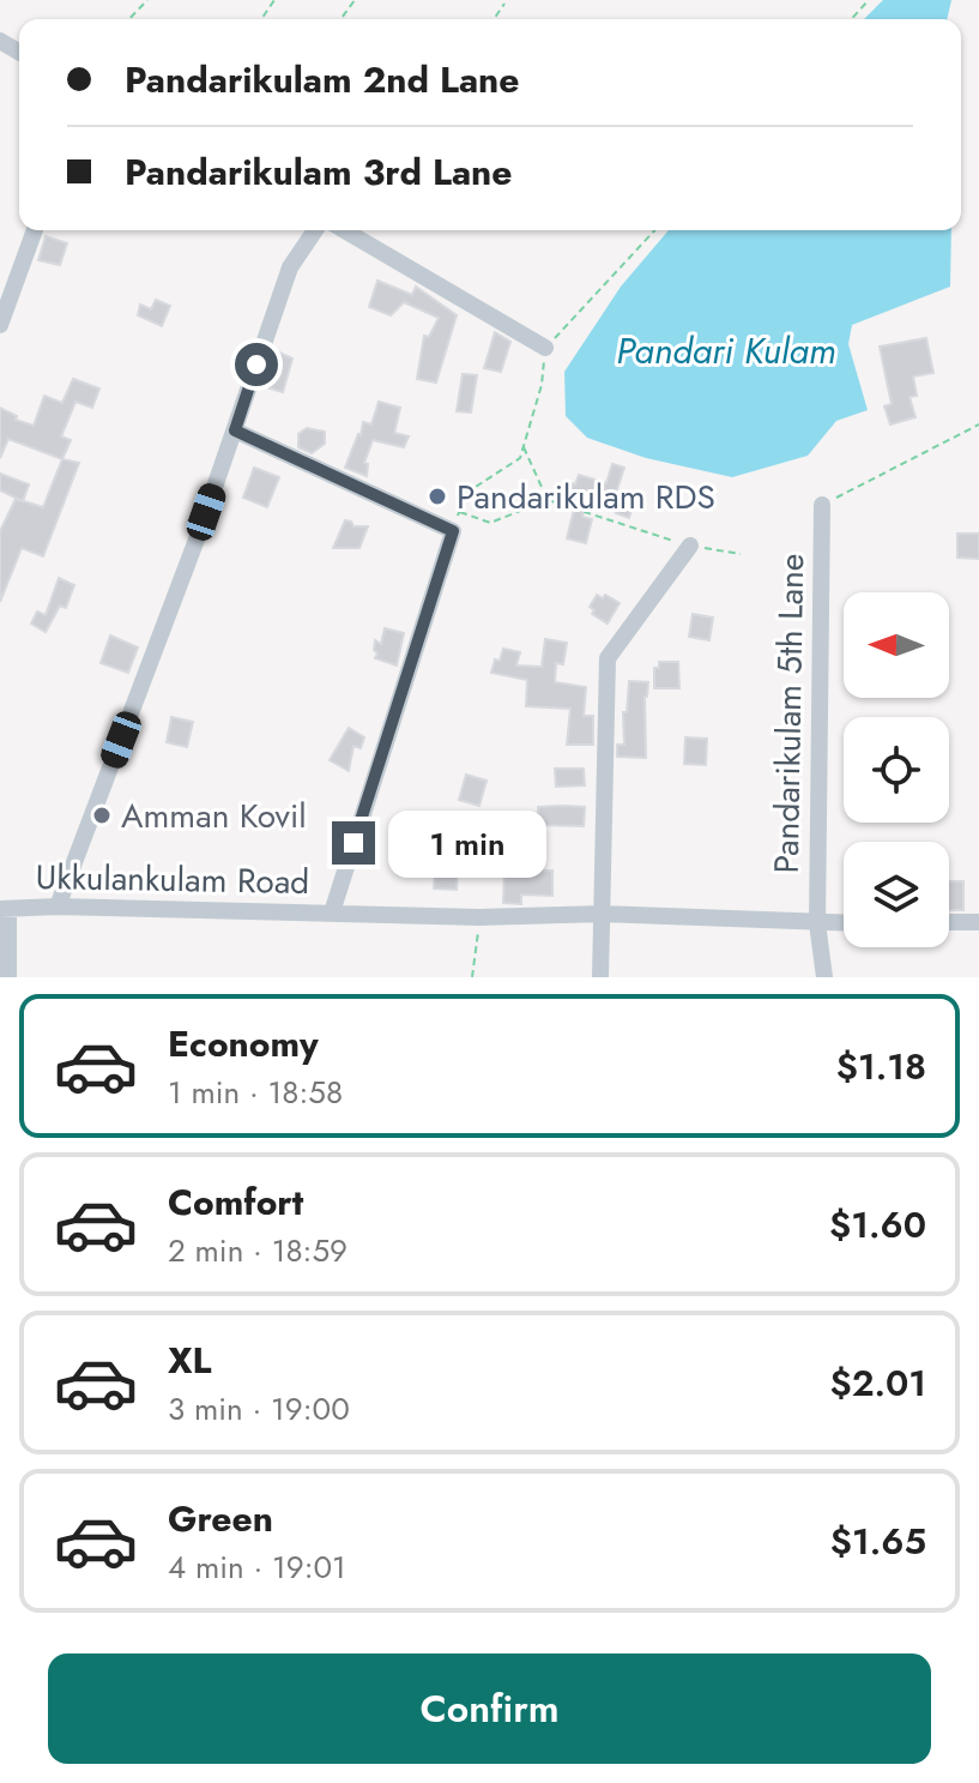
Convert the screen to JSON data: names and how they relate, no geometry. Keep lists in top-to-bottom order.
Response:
{
  "streets": {
    "street": ["Pandarikulam 5th Lane", "Ukkulankulam Road"]
  },
  "crossings": [
    ["Pandarikulam 5th Lane", "Ukkulankulam Road"]
  ],
  "water": ["Pandari Kulam"],
  "places": ["Pandarikulam RDS", "Amman Kovil"],
  "north": "left",
  "page": {
    "banner": ["Pandarikulam 2nd Lane", "Pandarikulam 3rd Lane"],
    "bubble": "1 min",
    "list": [
      {
        "name": "Economy",
        "note": "1 min · 18:58",
        "value": "$1.18"
      },
      {
        "name": "Comfort",
        "note": "2 min · 18:59",
        "value": "$1.60"
      },
      {
        "name": "XL",
        "note": "3 min · 19:00",
        "value": "$2.01"
      },
      {
        "name": "Green",
        "note": "4 min · 19:01",
        "value": "$1.65"
      }
    ],
    "buttons": "Confirm"
  }
}
